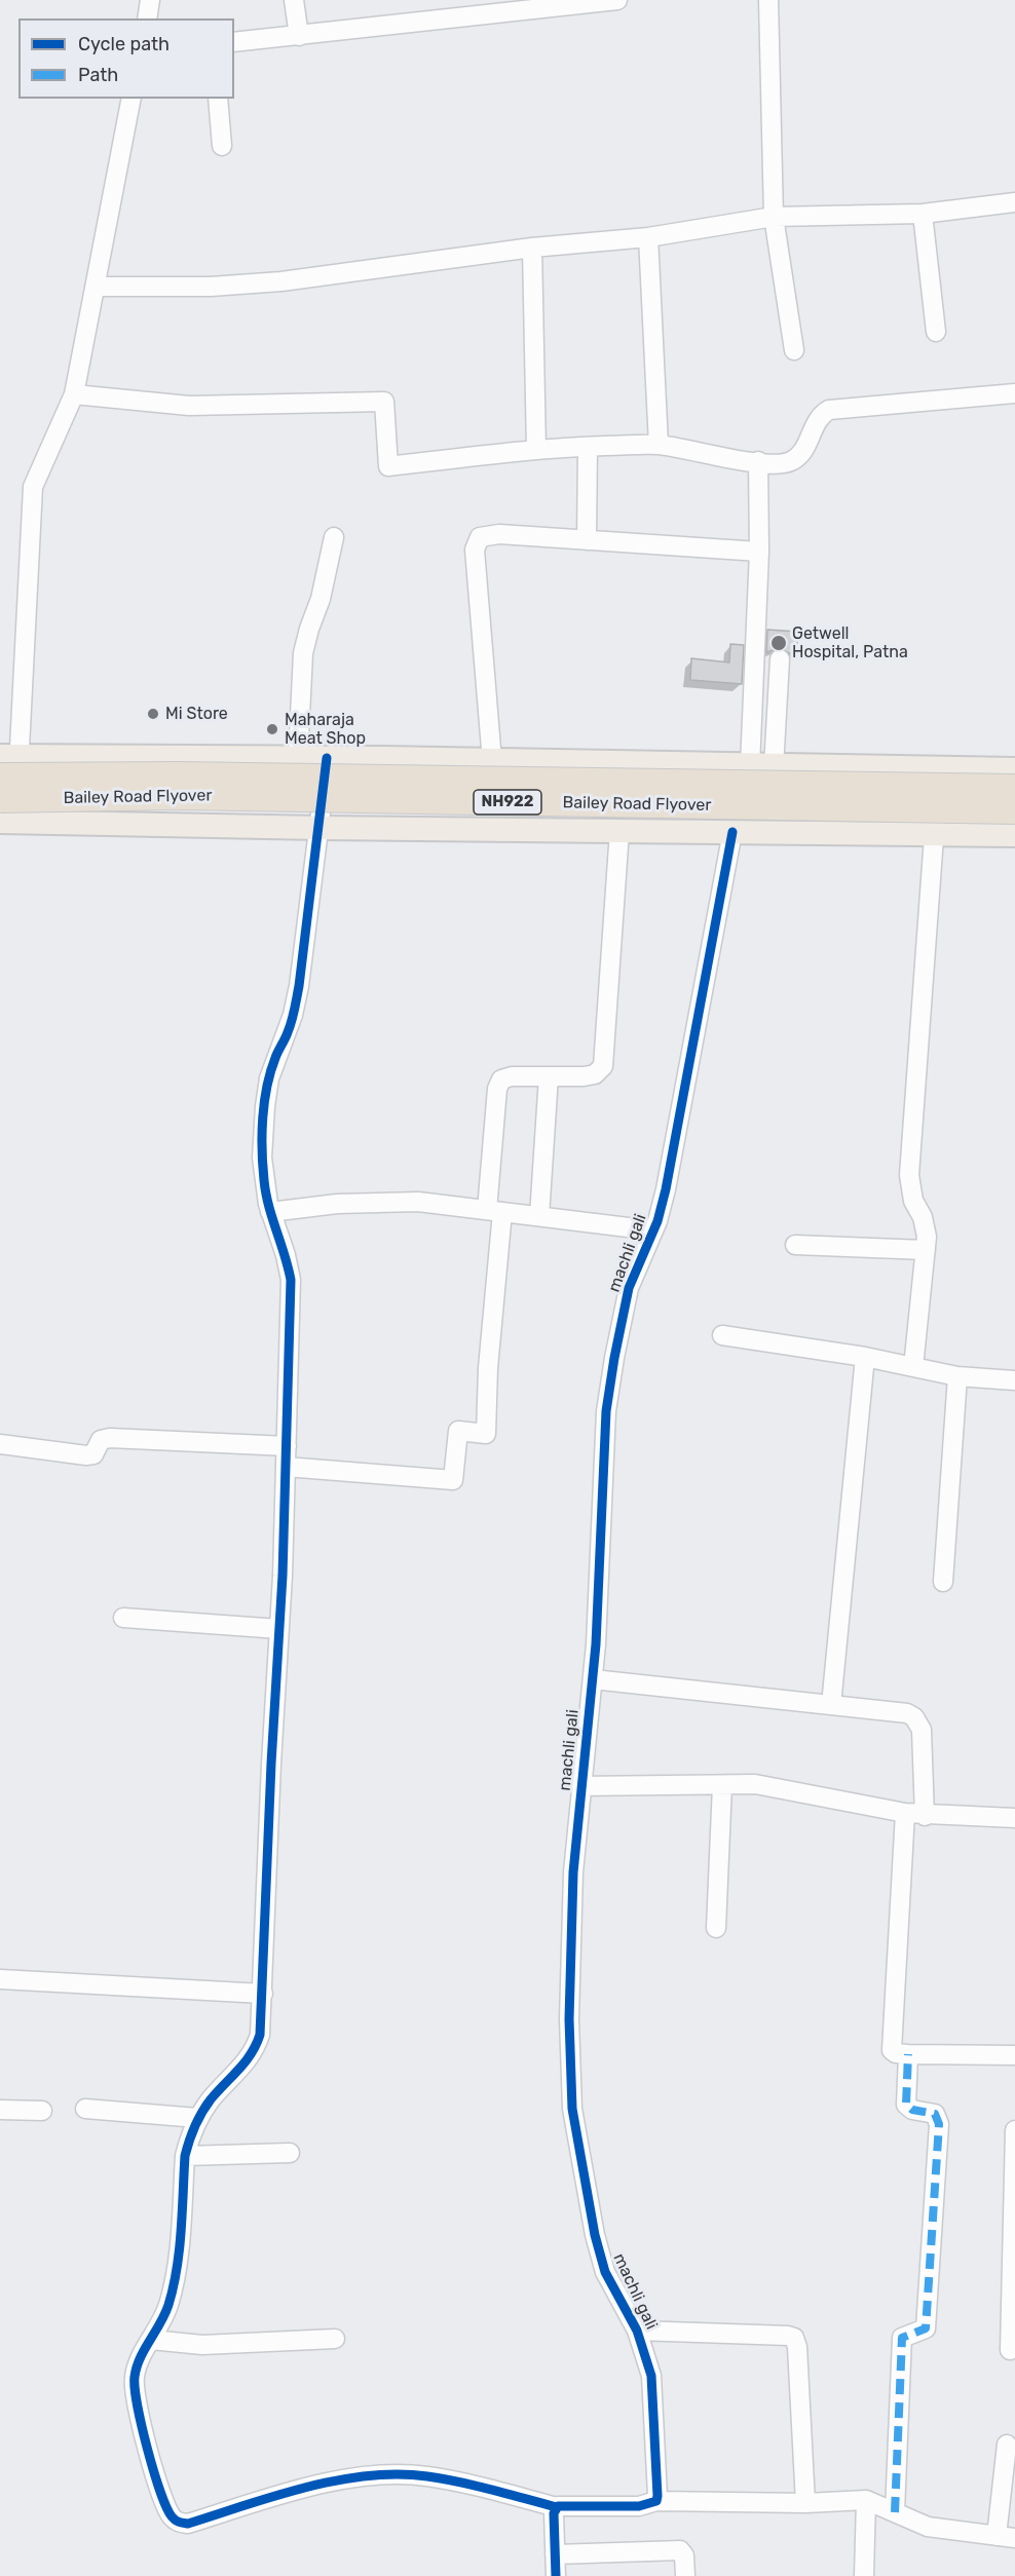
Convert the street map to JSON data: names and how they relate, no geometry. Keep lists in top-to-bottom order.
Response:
{
  "streets": {
    "highway": ["Bailey Road Flyover", "NH922"],
    "street": ["machli gali"]
  },
  "places": ["Getwell Hospital, Patna", "Mi Store", "Maharaja Meat Shop"],
  "legend": ["Cycle path", "Path"]
}
